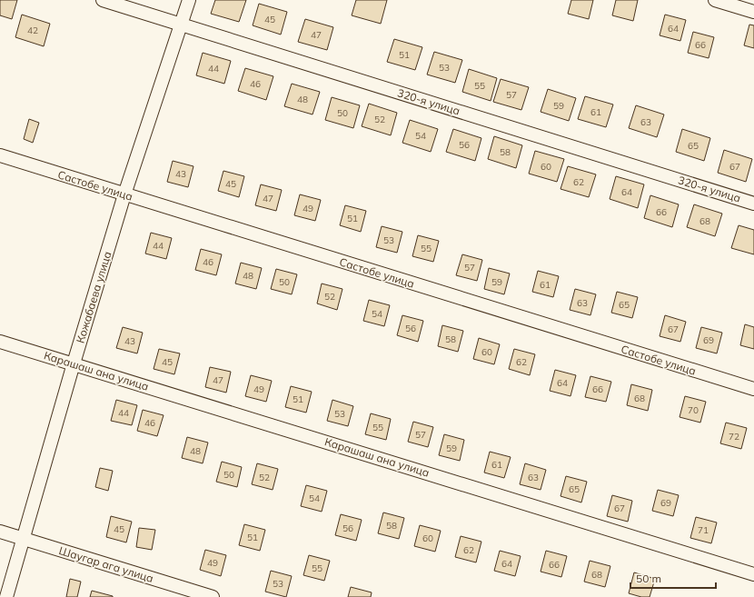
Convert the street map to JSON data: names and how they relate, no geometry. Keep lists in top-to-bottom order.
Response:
{
  "streets": {
    "street": [
      "320-я улица",
      "Састобе улица",
      "Кожабаева улица",
      "Карашаш ана улица",
      "Шаугар ага улица"
    ]
  },
  "crossings": [
    ["320-я улица", "Кожабаева улица"],
    ["Састобе улица", "Кожабаева улица"],
    ["Кожабаева улица", "Карашаш ана улица"],
    ["Кожабаева улица", "Шаугар ага улица"]
  ],
  "house_numbers": [
    "45",
    "64",
    "42",
    "47",
    "66",
    "51",
    "53",
    "44",
    "46",
    "55",
    "57",
    "48",
    "59",
    "61",
    "50",
    "52",
    "63",
    "54",
    "56",
    "65",
    "58",
    "60",
    "67",
    "43",
    "62",
    "45",
    "64",
    "47",
    "49",
    "66",
    "51",
    "68",
    "53",
    "44",
    "55",
    "46",
    "57",
    "48",
    "50",
    "59",
    "61",
    "52",
    "63",
    "65",
    "54",
    "56",
    "67",
    "58",
    "69",
    "43",
    "60",
    "45",
    "62",
    "47",
    "64",
    "49",
    "66",
    "68",
    "51",
    "70",
    "44",
    "53",
    "46",
    "55",
    "57",
    "72",
    "59",
    "48",
    "61",
    "50",
    "52",
    "63",
    "65",
    "54",
    "69",
    "67",
    "58",
    "56",
    "45",
    "71",
    "51",
    "60",
    "62",
    "49",
    "64",
    "66",
    "55",
    "68",
    "53"
  ],
  "scale_bar": "50 m"
}
